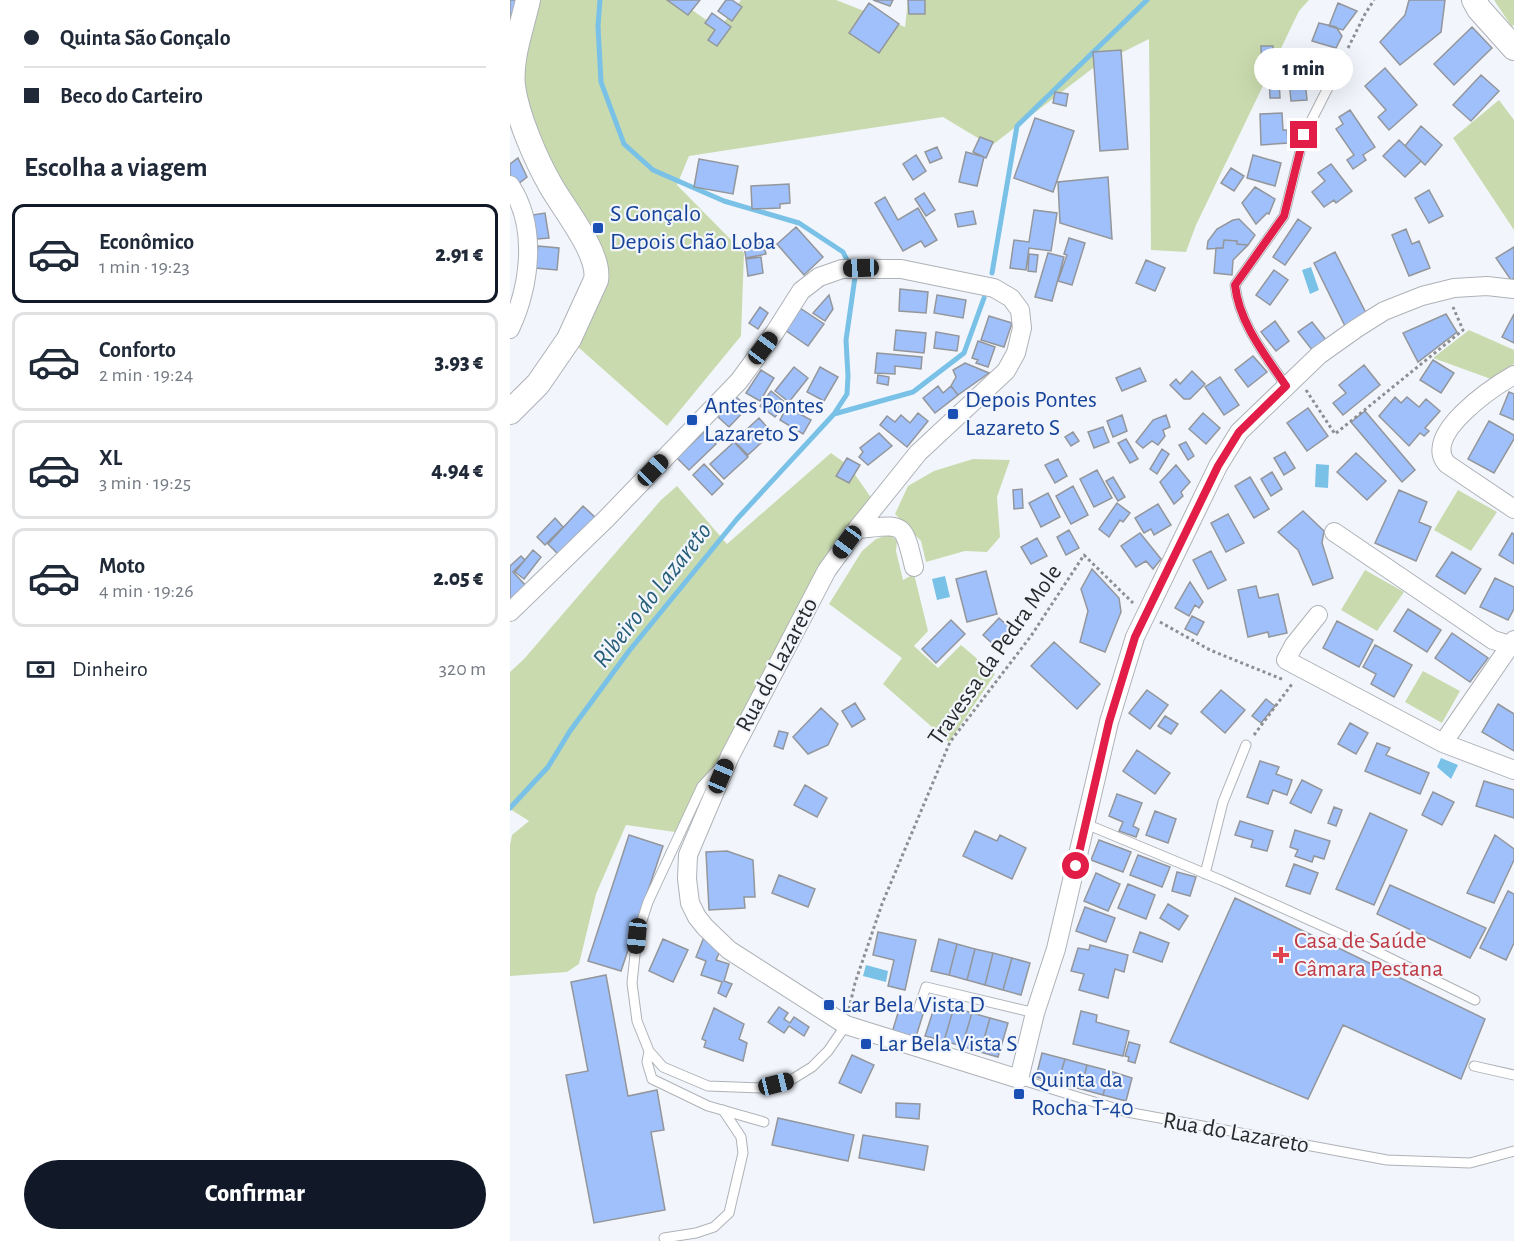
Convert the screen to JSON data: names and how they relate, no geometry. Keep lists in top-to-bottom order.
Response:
{
  "streets": {
    "street": ["Rua do Lazareto"],
    "path": ["Travessa da Pedra Mole"]
  },
  "crossings": [
    ["Travessa da Pedra Mole", "Rua do Lazareto"]
  ],
  "water": ["Ribeiro do Lazareto"],
  "places": {
    "transit": [
      "S Gonçalo Depois Chão Loba",
      "Depois Pontes Lazareto S",
      "Antes Pontes Lazareto S",
      "Lar Bela Vista D",
      "Lar Bela Vista S",
      "Quinta da Rocha T-40"
    ],
    "health": ["Casa de Saúde Câmara Pestana"]
  },
  "page": {
    "banner": ["Quinta São Gonçalo", "Beco do Carteiro"],
    "bubble": "1 min",
    "heading": "Escolha a viagem",
    "list": [
      {
        "name": "Econômico",
        "note": "1 min · 19:23",
        "value": "2.91 €"
      },
      {
        "name": "Conforto",
        "note": "2 min · 19:24",
        "value": "3.93 €"
      },
      {
        "name": "XL",
        "note": "3 min · 19:25",
        "value": "4.94 €"
      },
      {
        "name": "Moto",
        "note": "4 min · 19:26",
        "value": "2.05 €"
      }
    ],
    "pay": ["Dinheiro", "320 m"],
    "buttons": "Confirmar"
  }
}
